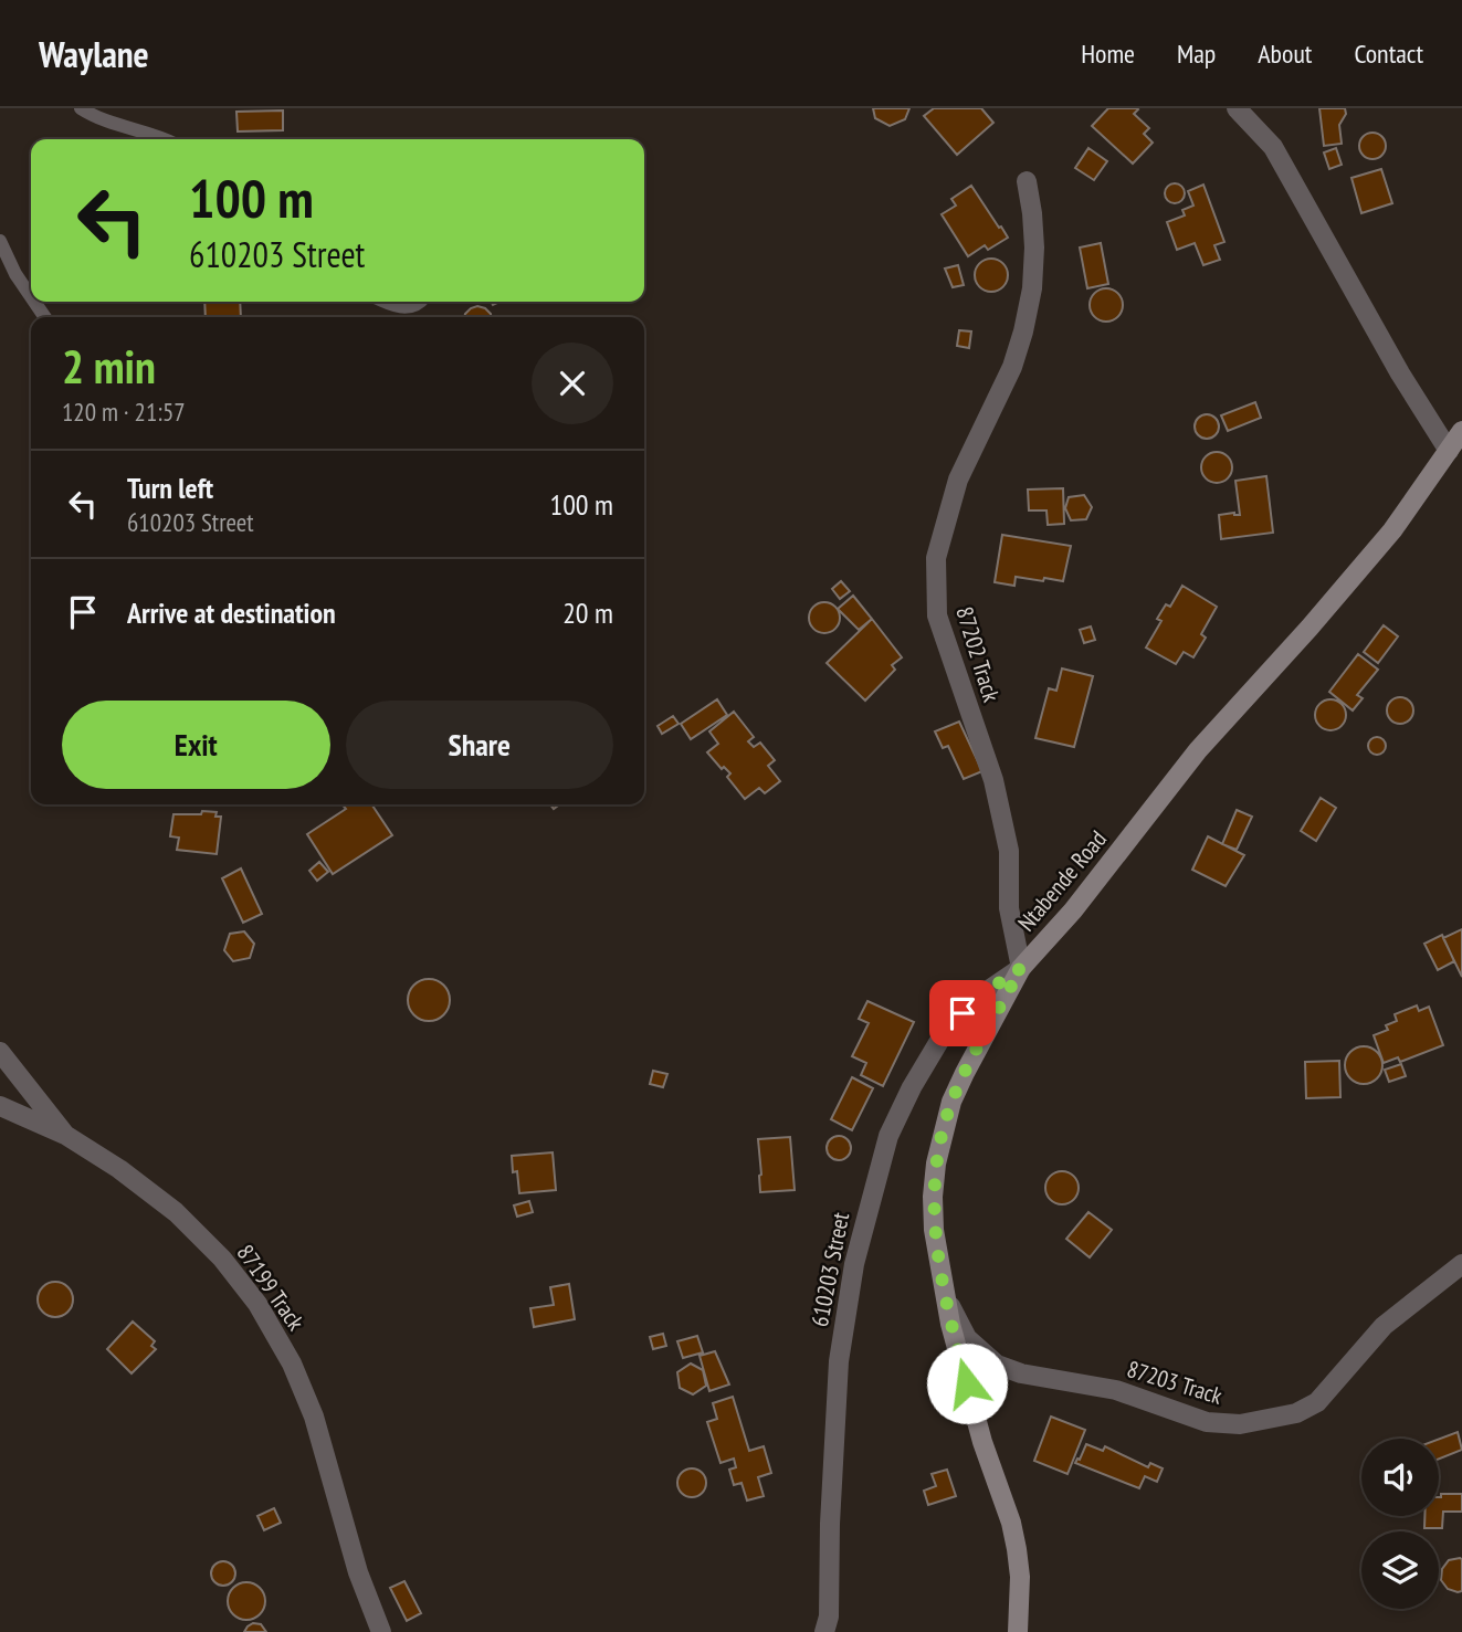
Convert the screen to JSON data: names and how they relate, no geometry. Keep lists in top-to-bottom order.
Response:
{
  "streets": {
    "street": [
      "87202 Track",
      "Ntabende Road",
      "610203 Street",
      "87199 Track",
      "87203 Track"
    ]
  },
  "crossings": [
    ["87202 Track", "Ntabende Road"],
    ["87202 Track", "610203 Street"],
    ["Ntabende Road", "610203 Street"],
    ["Ntabende Road", "87203 Track"]
  ],
  "page": {
    "header": "Waylane",
    "nav": [
      "Home",
      "Map",
      "About",
      "Contact"
    ],
    "turn": ["100 m", "610203 Street"],
    "heading": ["2 min", "120 m · 21:57"],
    "list": [
      {
        "name": "Turn left",
        "note": "610203 Street",
        "value": "100 m"
      },
      {
        "name": "Arrive at destination",
        "value": "20 m"
      }
    ],
    "buttons": ["Exit", "Share"]
  }
}
